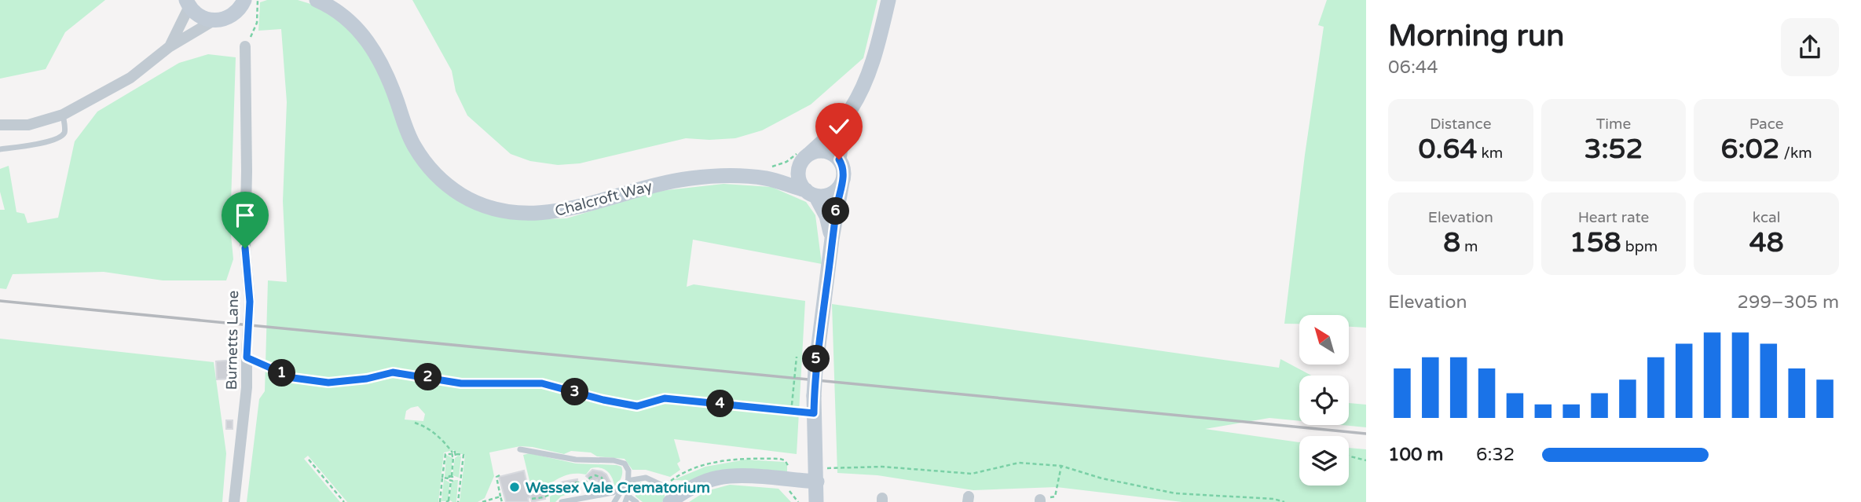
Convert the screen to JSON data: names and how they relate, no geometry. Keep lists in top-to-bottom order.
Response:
{
  "streets": {
    "street": ["Chalcroft Way", "Burnetts Lane"]
  },
  "places": ["Wessex Vale Crematorium"],
  "north": "top left",
  "page": {
    "heading": ["Morning run", "06:44"],
    "stats": [
      ["Distance", "0.64 km"],
      ["Time", "3:52"],
      ["Pace", "6:02 /km"],
      ["Elevation", "8 m"],
      ["Heart rate", "158 bpm"],
      ["kcal", "48"]
    ],
    "pins": [
      "6",
      "5",
      "1",
      "2",
      "3",
      "4"
    ],
    "chart": ["Elevation", "299–305 m"],
    "list": [
      {
        "name": "100 m",
        "note": "6:32"
      }
    ]
  }
}
